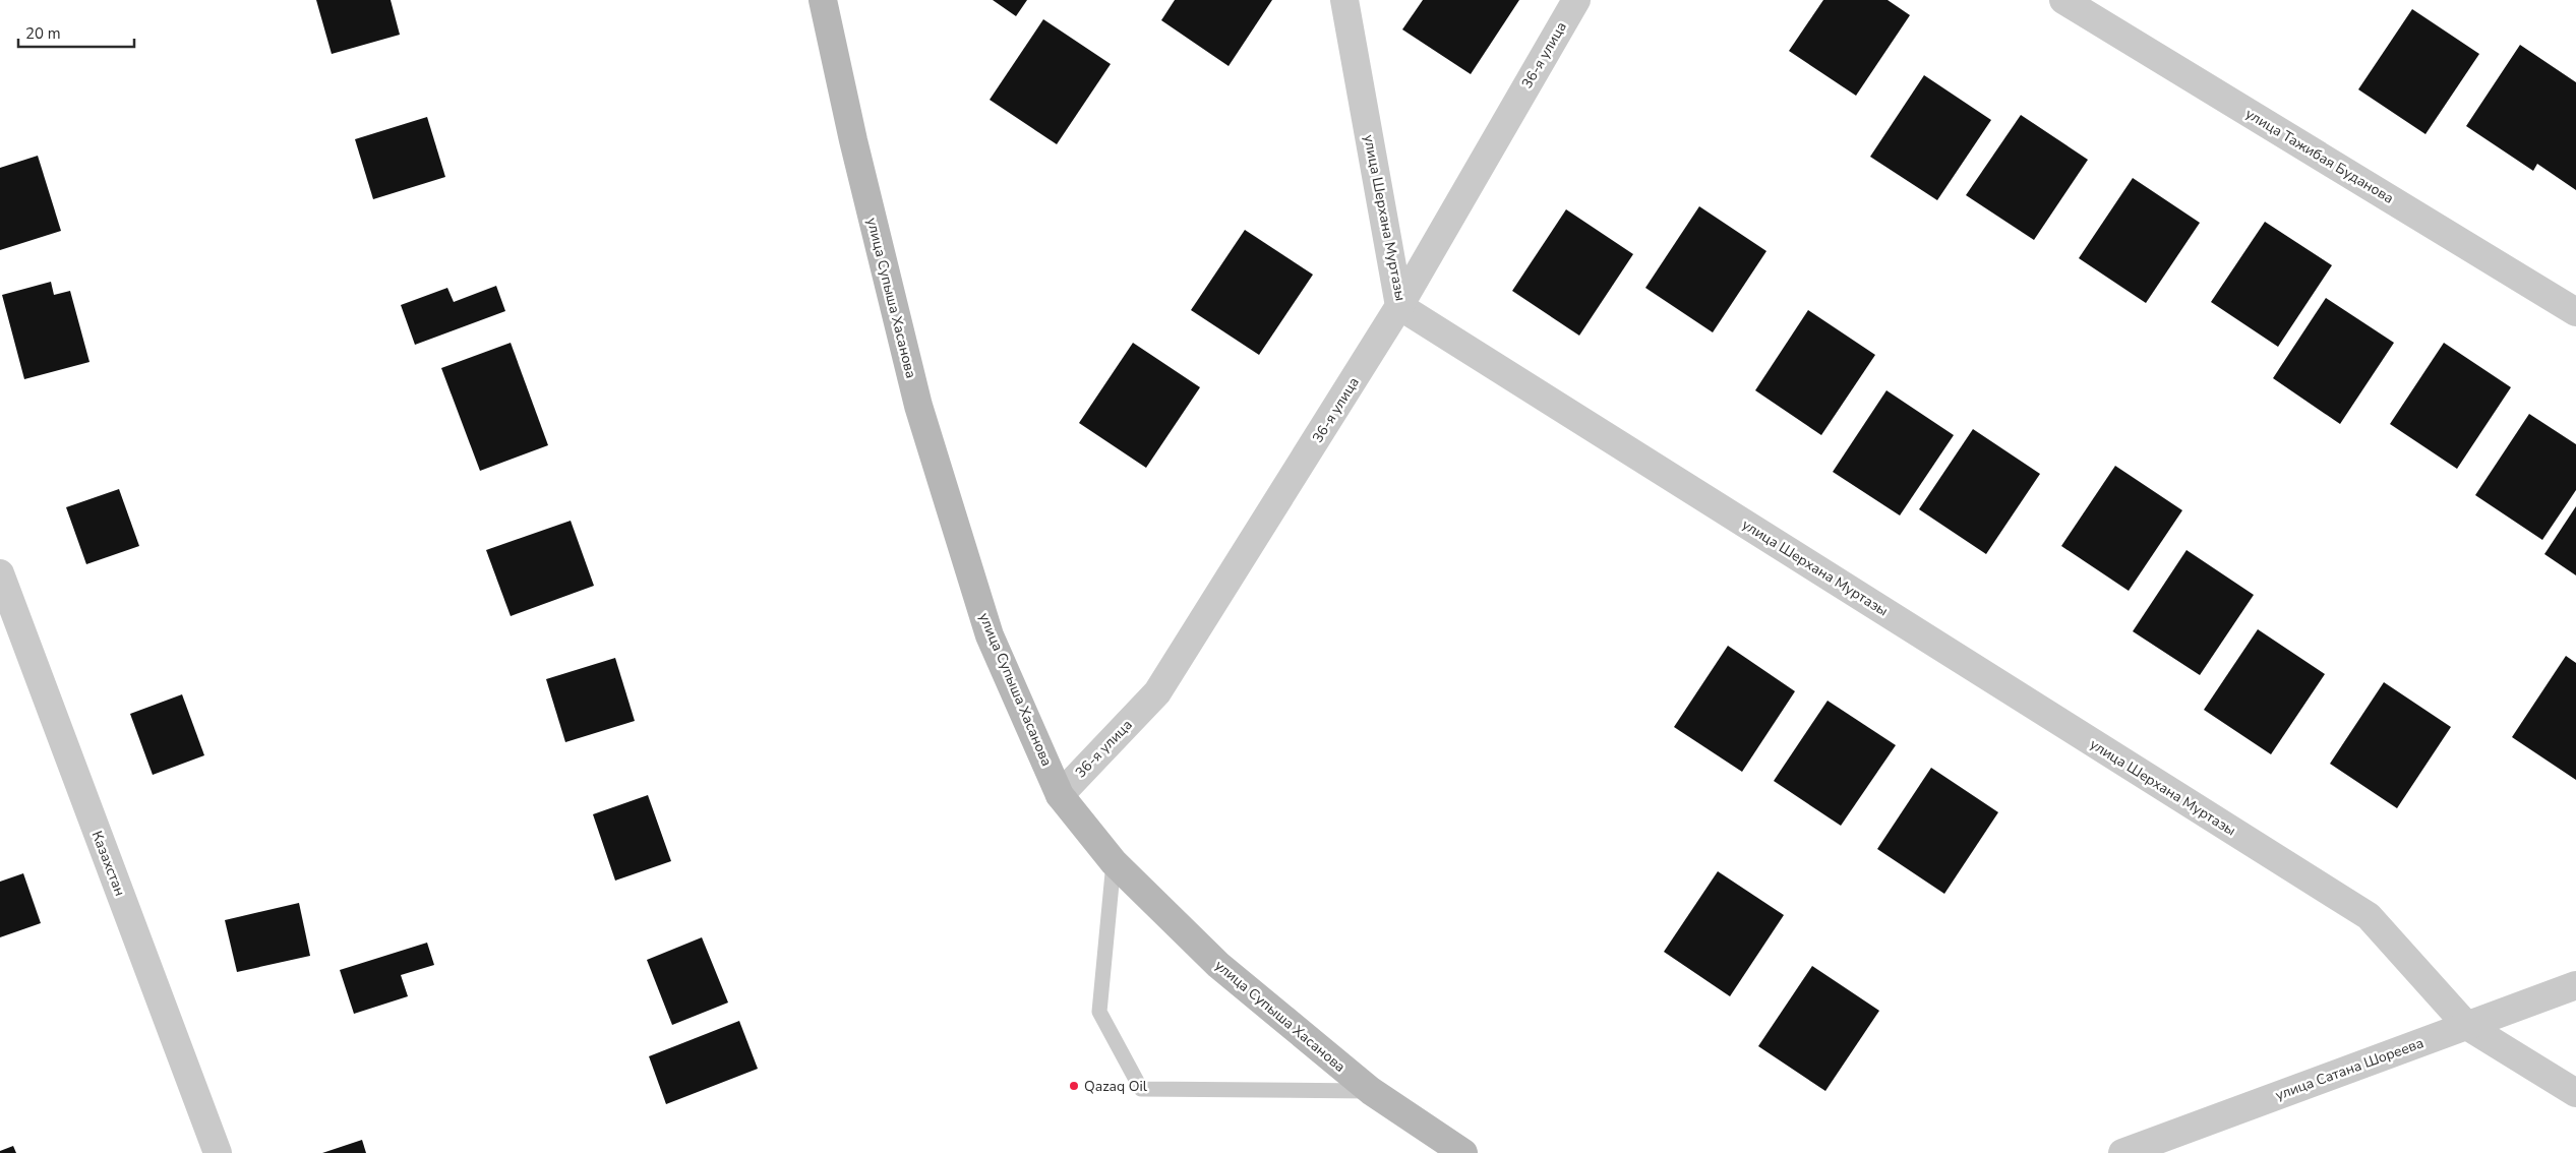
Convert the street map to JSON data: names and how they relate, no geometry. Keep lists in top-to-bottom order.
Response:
{
  "streets": {
    "street": [
      "36-я улица",
      "улица Тажибая Буданова",
      "улица Шерхана Муртазы",
      "улица Супыша Хасанова",
      "Казахстан",
      "улица Сатана Шореева"
    ]
  },
  "crossings": [
    ["36-я улица", "улица Шерхана Муртазы"],
    ["36-я улица", "улица Супыша Хасанова"],
    ["улица Шерхана Муртазы", "улица Сатана Шореева"]
  ],
  "places": ["Qazaq Oil"],
  "scale_bar": "20 m"
}
